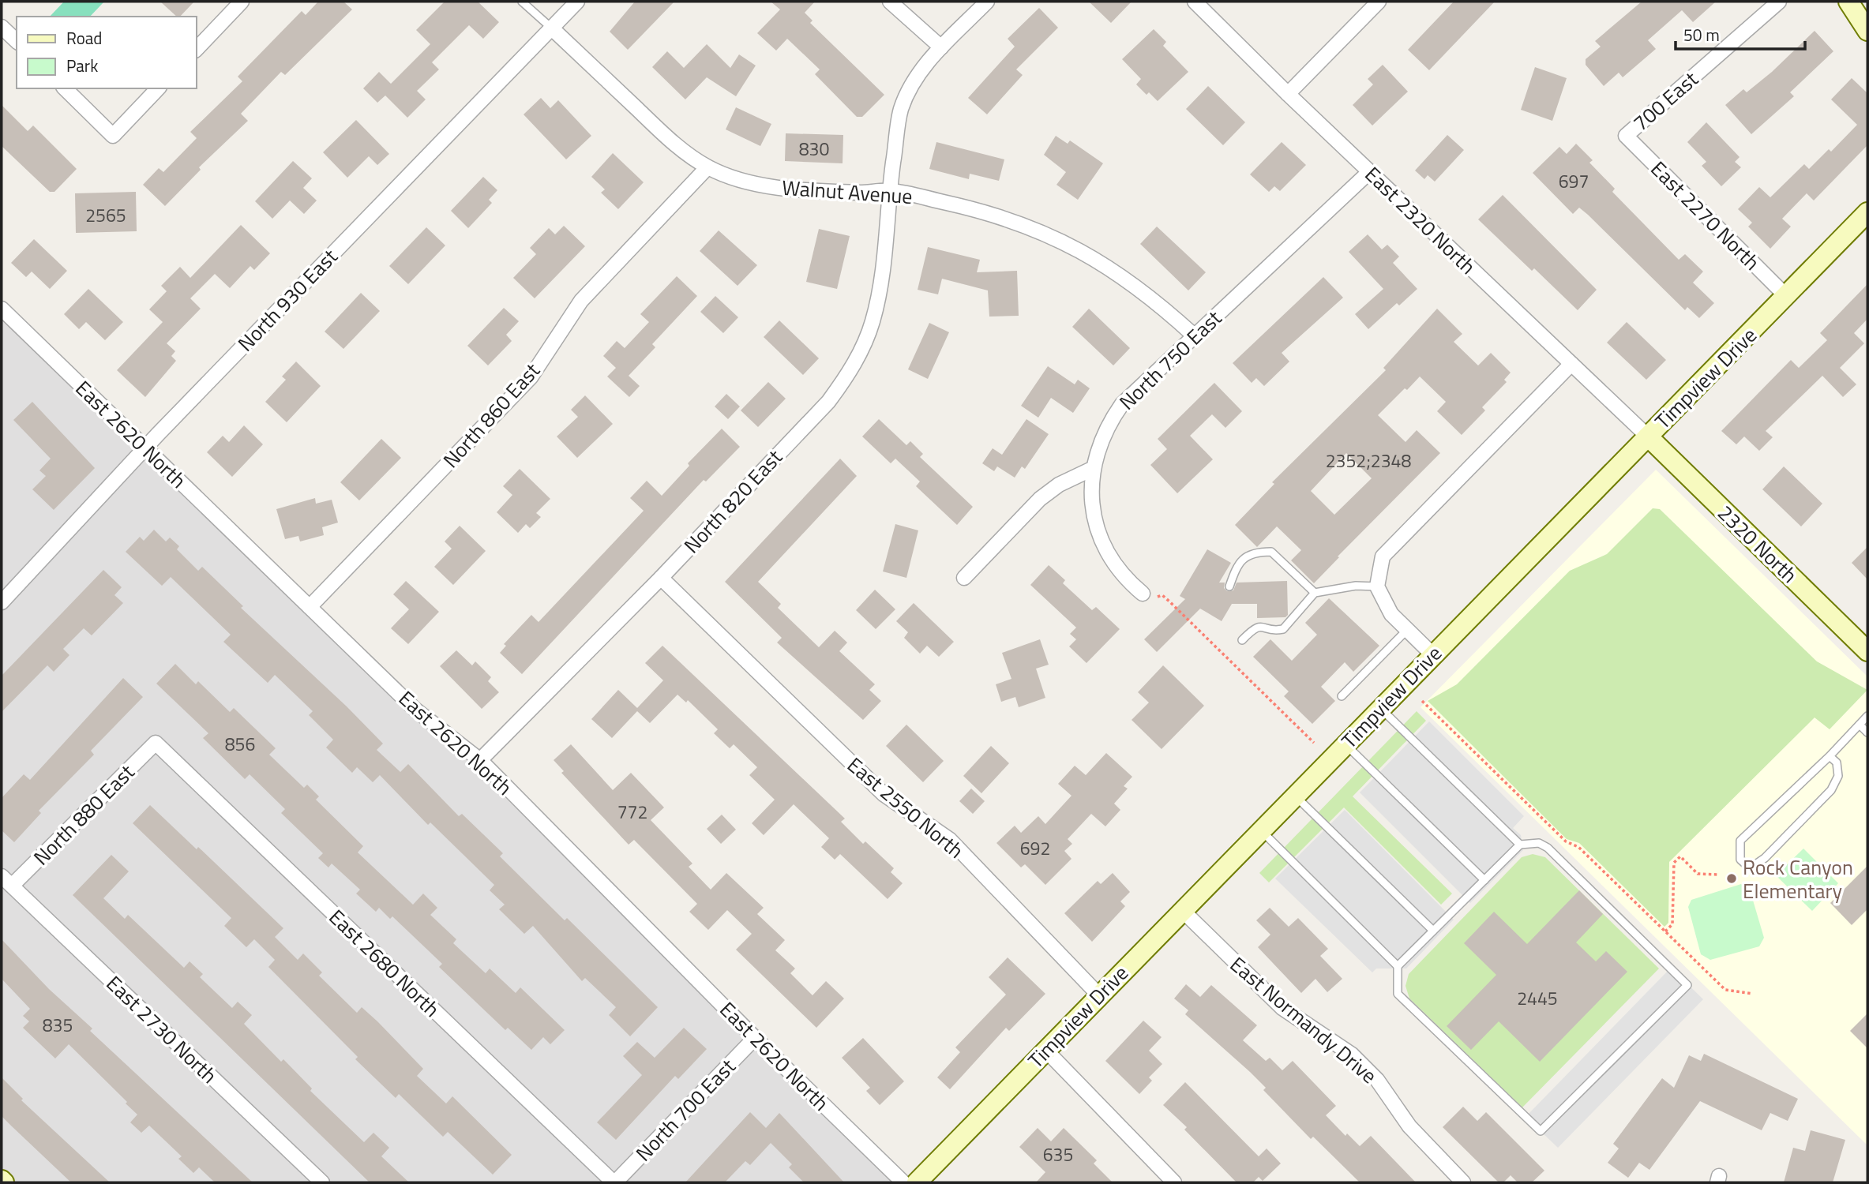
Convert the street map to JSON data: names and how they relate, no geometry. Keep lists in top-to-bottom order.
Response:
{
  "streets": {
    "street": [
      "700 East",
      "Walnut Avenue",
      "East 2270 North",
      "East 2320 North",
      "North 930 East",
      "North 750 East",
      "Timpview Drive",
      "North 860 East",
      "East 2620 North",
      "North 820 East",
      "2320 North",
      "East 2550 North",
      "North 880 East",
      "East 2680 North",
      "East Normandy Drive",
      "East 2730 North",
      "North 700 East"
    ]
  },
  "crossings": [
    ["700 East", "East 2270 North"],
    ["Walnut Avenue", "North 930 East"],
    ["Walnut Avenue", "North 750 East"],
    ["Walnut Avenue", "North 860 East"],
    ["Walnut Avenue", "North 820 East"],
    ["East 2270 North", "Timpview Drive"],
    ["East 2320 North", "North 750 East"],
    ["East 2320 North", "Timpview Drive"],
    ["East 2320 North", "2320 North"],
    ["North 930 East", "East 2620 North"],
    ["Timpview Drive", "2320 North"],
    ["Timpview Drive", "East 2550 North"],
    ["Timpview Drive", "East Normandy Drive"],
    ["North 860 East", "East 2620 North"],
    ["East 2620 North", "North 820 East"],
    ["East 2620 North", "North 700 East"],
    ["North 820 East", "East 2550 North"],
    ["North 880 East", "East 2680 North"],
    ["North 880 East", "East 2730 North"],
    ["East 2680 North", "North 700 East"]
  ],
  "places": ["Rock Canyon Elementary"],
  "house_numbers": [
    "830",
    "697",
    "2565",
    "2352;2348",
    "856",
    "772",
    "692",
    "2445",
    "835",
    "635"
  ],
  "legend": ["Road", "Park"],
  "scale_bar": "50 m"
}
